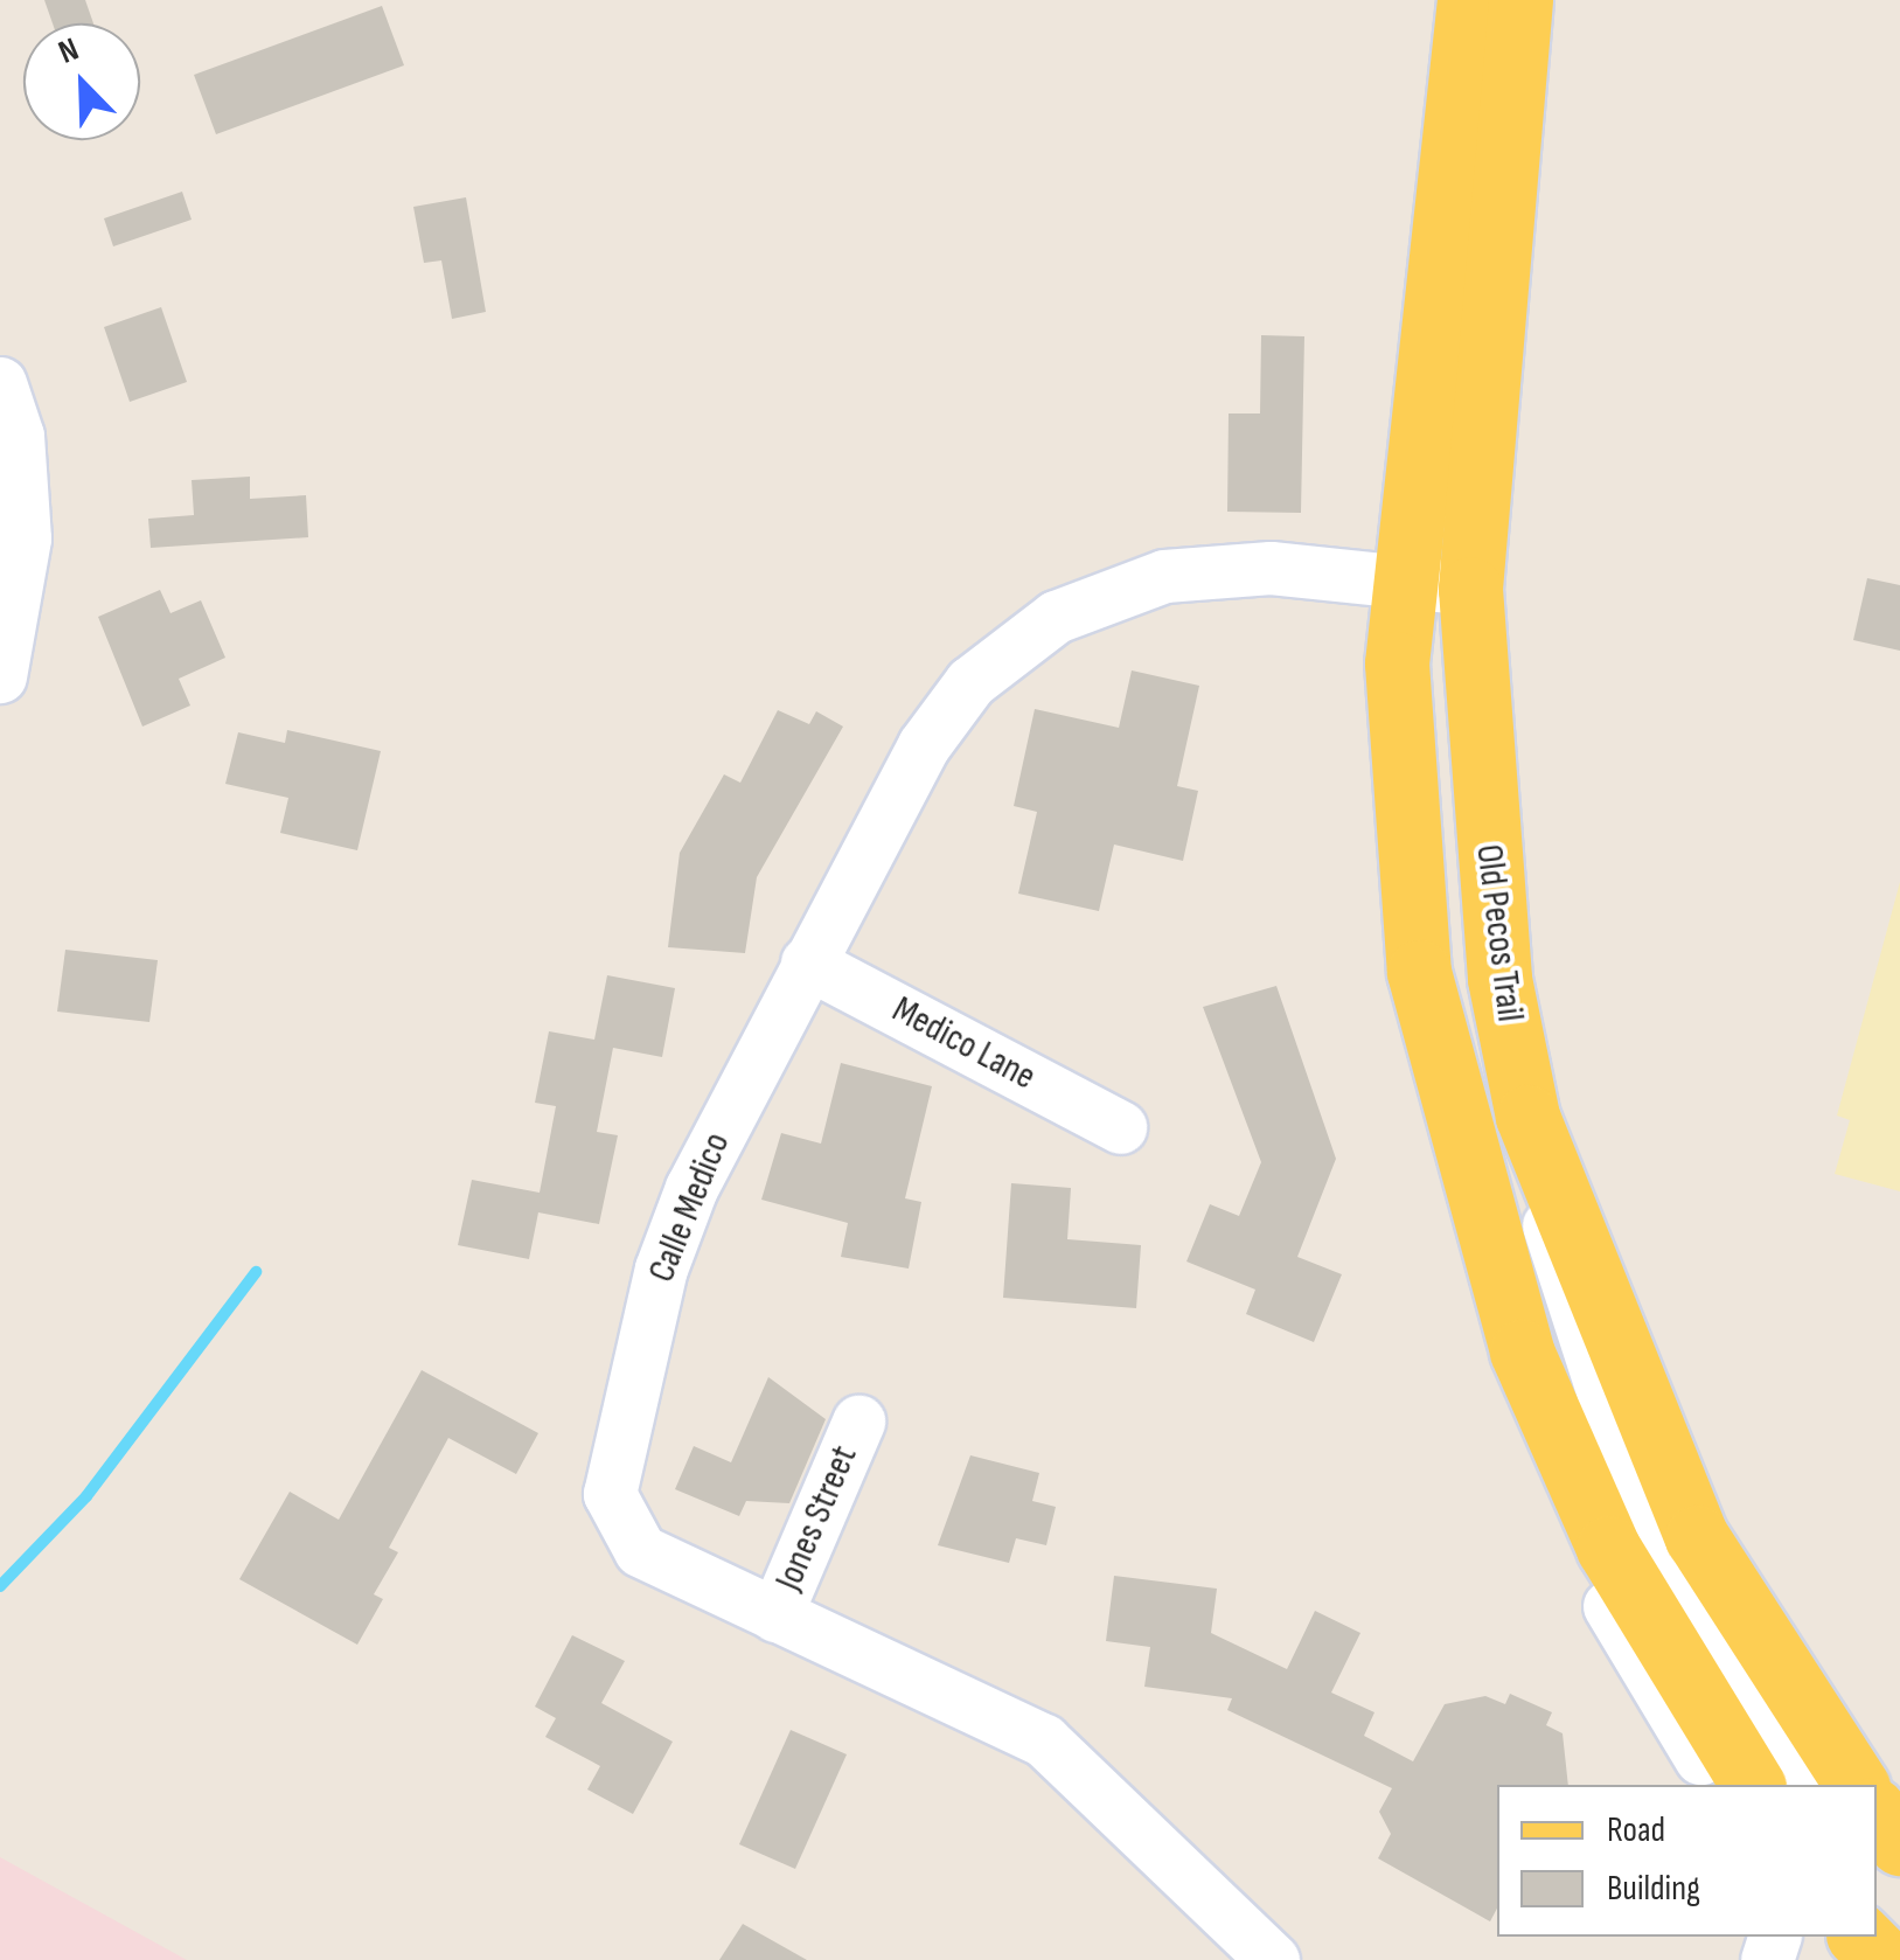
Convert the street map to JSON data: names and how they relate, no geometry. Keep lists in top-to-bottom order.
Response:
{
  "streets": {
    "main road": ["Old Pecos Trail"],
    "street": ["Medico Lane", "Calle Medico", "Jones Street"]
  },
  "crossings": [
    ["Old Pecos Trail", "Calle Medico"],
    ["Medico Lane", "Calle Medico"],
    ["Calle Medico", "Jones Street"]
  ],
  "legend": ["Road", "Building"],
  "north": "top left"
}
